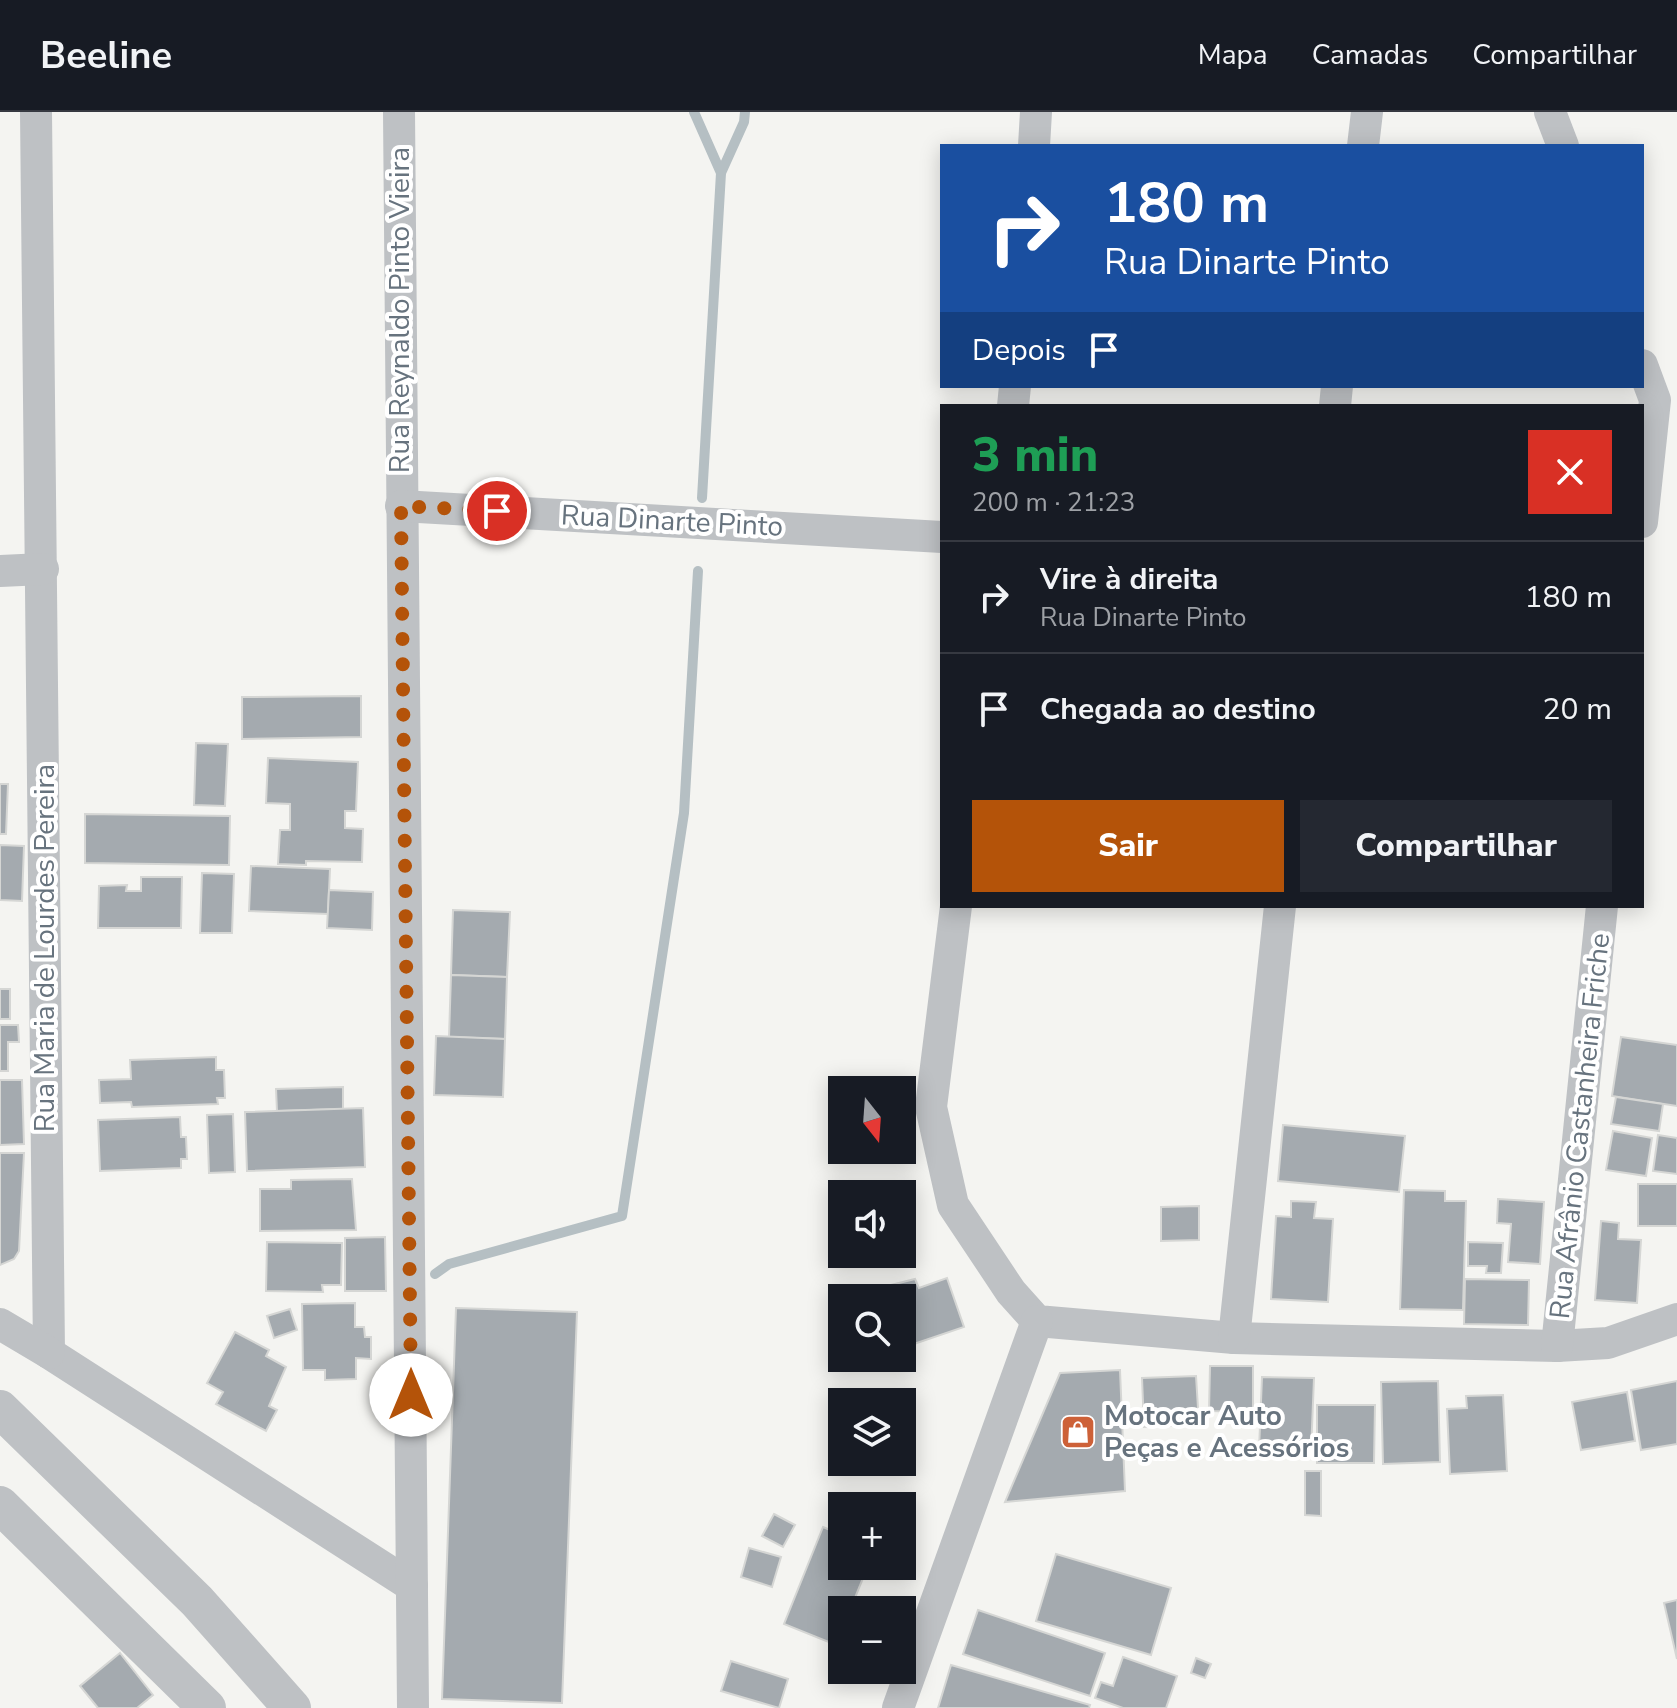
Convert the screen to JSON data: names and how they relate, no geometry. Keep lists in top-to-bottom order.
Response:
{
  "streets": {
    "street": [
      "Rua Reynaldo Pinto Vieira",
      "Rua Dinarte Pinto",
      "Rua Maria de Lourdes Pereira",
      "Rua Afrânio Castanheira Friche"
    ]
  },
  "crossings": [
    ["Rua Reynaldo Pinto Vieira", "Rua Dinarte Pinto"]
  ],
  "places": {
    "shop": ["Motocar Auto Peças e Acessórios"]
  },
  "north": "bottom",
  "page": {
    "header": "Beeline",
    "nav": ["Mapa", "Camadas", "Compartilhar"],
    "turn": ["180 m", "Rua Dinarte Pinto"],
    "then": "Depois",
    "heading": ["3 min", "200 m · 21:23"],
    "list": [
      {
        "name": "Vire à direita",
        "note": "Rua Dinarte Pinto",
        "value": "180 m"
      },
      {
        "name": "Chegada ao destino",
        "value": "20 m"
      }
    ],
    "buttons": ["Sair", "Compartilhar"],
    "map_buttons": ["+", "−"]
  }
}
